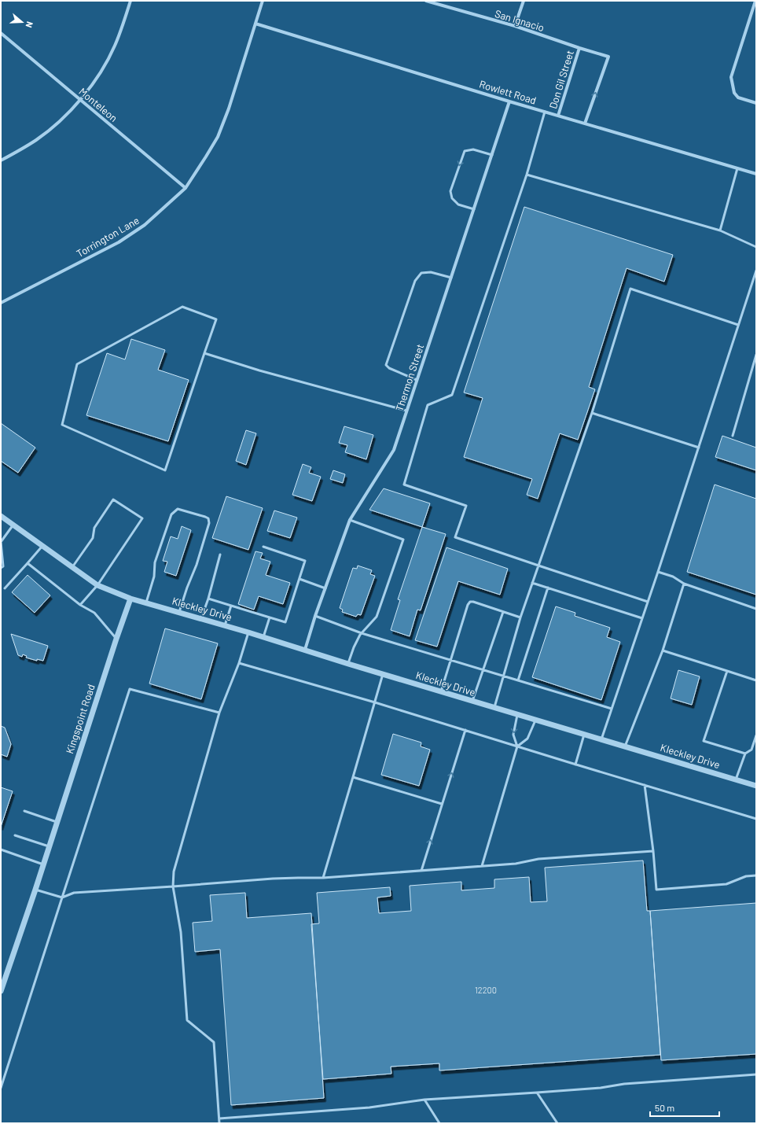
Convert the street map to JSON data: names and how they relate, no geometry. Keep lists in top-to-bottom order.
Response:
{
  "streets": {
    "street": [
      "San Ignacio",
      "Don Gil Street",
      "Rowlett Road",
      "Monteleon",
      "Torrington Lane",
      "Thermon Street",
      "Kleckley Drive",
      "Kingspoint Road"
    ]
  },
  "crossings": [
    ["San Ignacio", "Don Gil Street"],
    ["San Ignacio", "Rowlett Road"],
    ["Don Gil Street", "Rowlett Road"],
    ["Rowlett Road", "Torrington Lane"],
    ["Rowlett Road", "Thermon Street"],
    ["Monteleon", "Torrington Lane"],
    ["Thermon Street", "Kleckley Drive"],
    ["Kleckley Drive", "Kingspoint Road"]
  ],
  "house_numbers": ["12200"],
  "scale_bar": "50 m",
  "north": "right"
}
